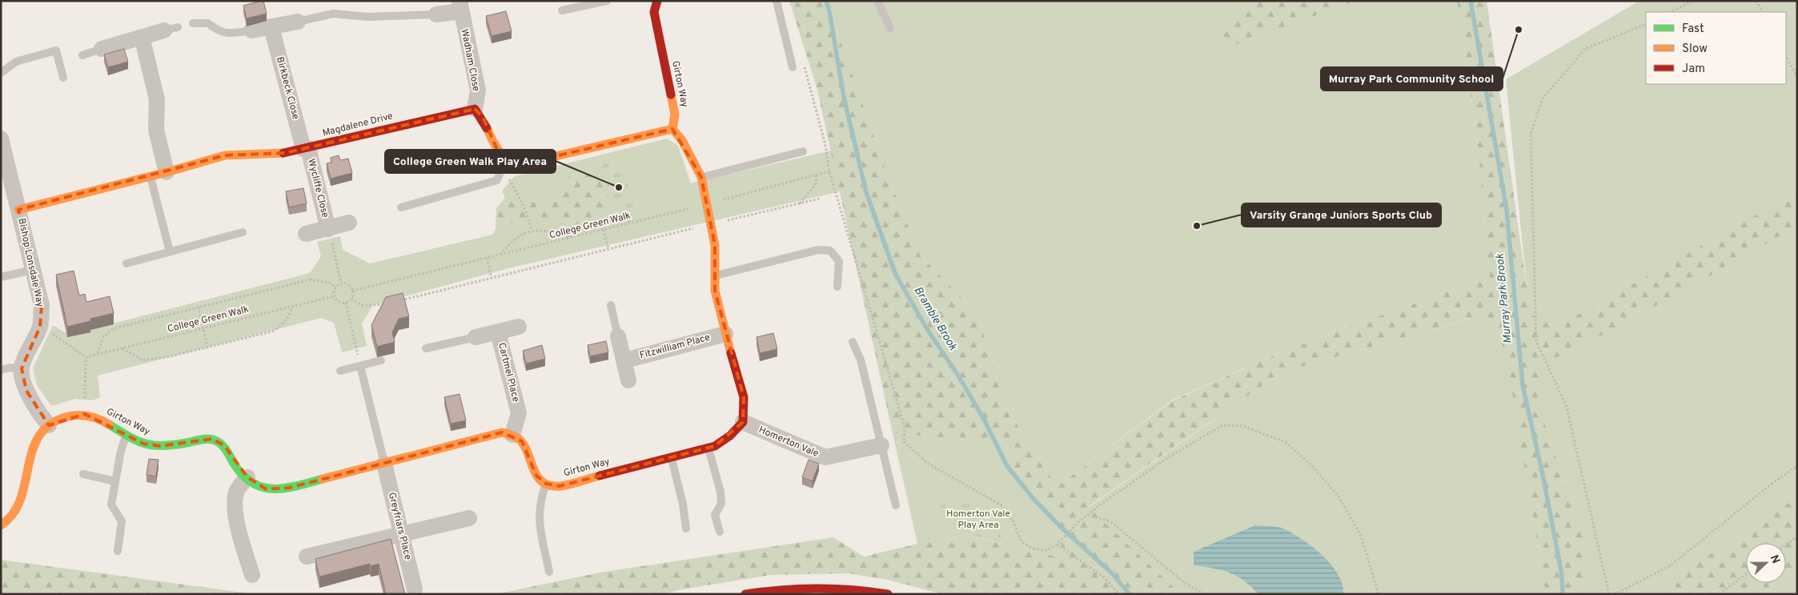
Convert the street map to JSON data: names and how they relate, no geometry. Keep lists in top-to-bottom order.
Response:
{
  "streets": {
    "main road": ["Girton Way", "Magdalene Drive"],
    "street": [
      "Wadham Close",
      "Birkbeck Close",
      "Wycliffe Close",
      "Bishop Lonsdale Way",
      "Fitzwilliam Place",
      "Cartmel Place",
      "Homerton Vale",
      "Greyfriars Place"
    ],
    "path": ["College Green Walk"]
  },
  "crossings": [
    ["Wadham Close", "Magdalene Drive"],
    ["Girton Way", "Cartmel Place"],
    ["Girton Way", "Homerton Vale"],
    ["Girton Way", "Greyfriars Place"],
    ["Birkbeck Close", "Magdalene Drive"],
    ["Birkbeck Close", "Wycliffe Close"],
    ["Magdalene Drive", "Wycliffe Close"],
    ["Magdalene Drive", "Bishop Lonsdale Way"]
  ],
  "water": ["Murray Park Brook", "Bramble Brook"],
  "parks": ["Homerton Vale Play Area"],
  "places": ["Murray Park Community School", "College Green Walk Play Area", "Varsity Grange Juniors Sports Club"],
  "legend": ["Fast", "Slow", "Jam"],
  "north": "right"
}
